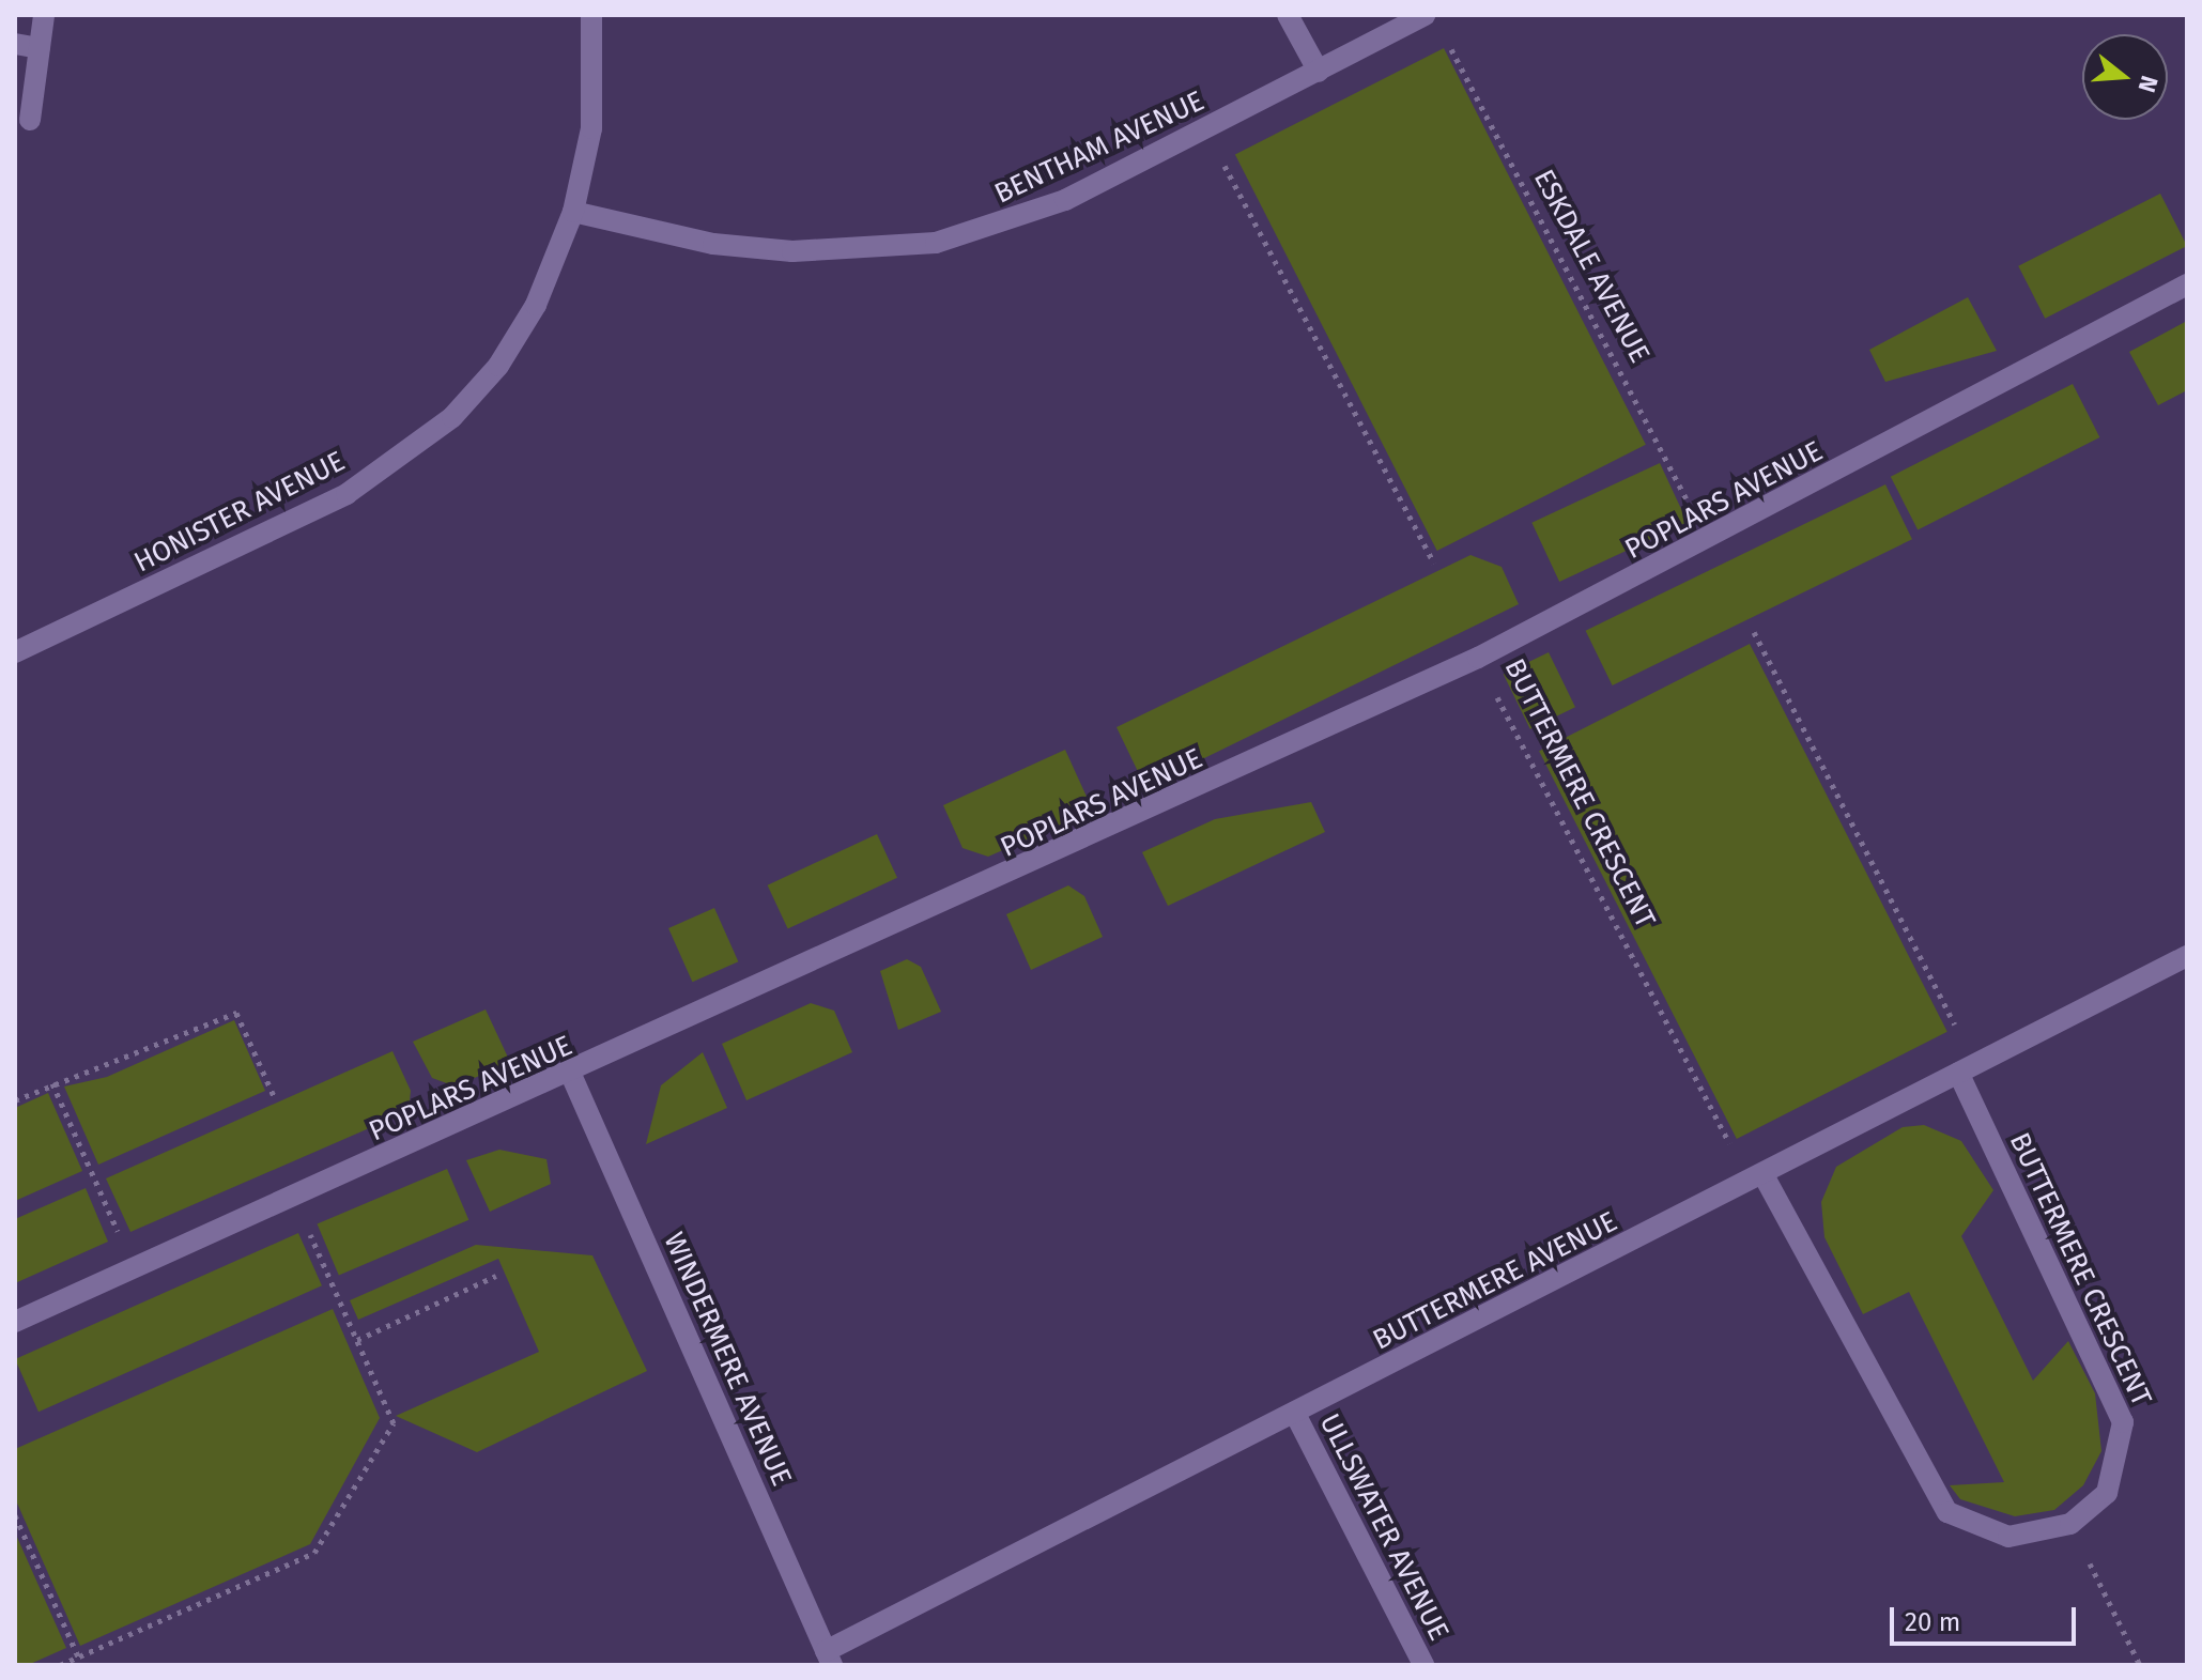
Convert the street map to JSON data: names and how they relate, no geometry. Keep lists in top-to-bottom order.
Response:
{
  "streets": {
    "street": [
      "BENTHAM AVENUE",
      "POPLARS AVENUE",
      "HONISTER AVENUE",
      "BUTTERMERE CRESCENT",
      "BUTTERMERE AVENUE",
      "WINDERMERE AVENUE",
      "ULLSWATER AVENUE"
    ],
    "path": ["ESKDALE AVENUE"]
  },
  "crossings": [
    ["BENTHAM AVENUE", "HONISTER AVENUE"],
    ["ESKDALE AVENUE", "POPLARS AVENUE"],
    ["POPLARS AVENUE", "BUTTERMERE CRESCENT"],
    ["POPLARS AVENUE", "WINDERMERE AVENUE"],
    ["BUTTERMERE CRESCENT", "BUTTERMERE AVENUE"],
    ["BUTTERMERE AVENUE", "WINDERMERE AVENUE"],
    ["BUTTERMERE AVENUE", "ULLSWATER AVENUE"]
  ],
  "scale_bar": "20 m",
  "north": "right"
}
